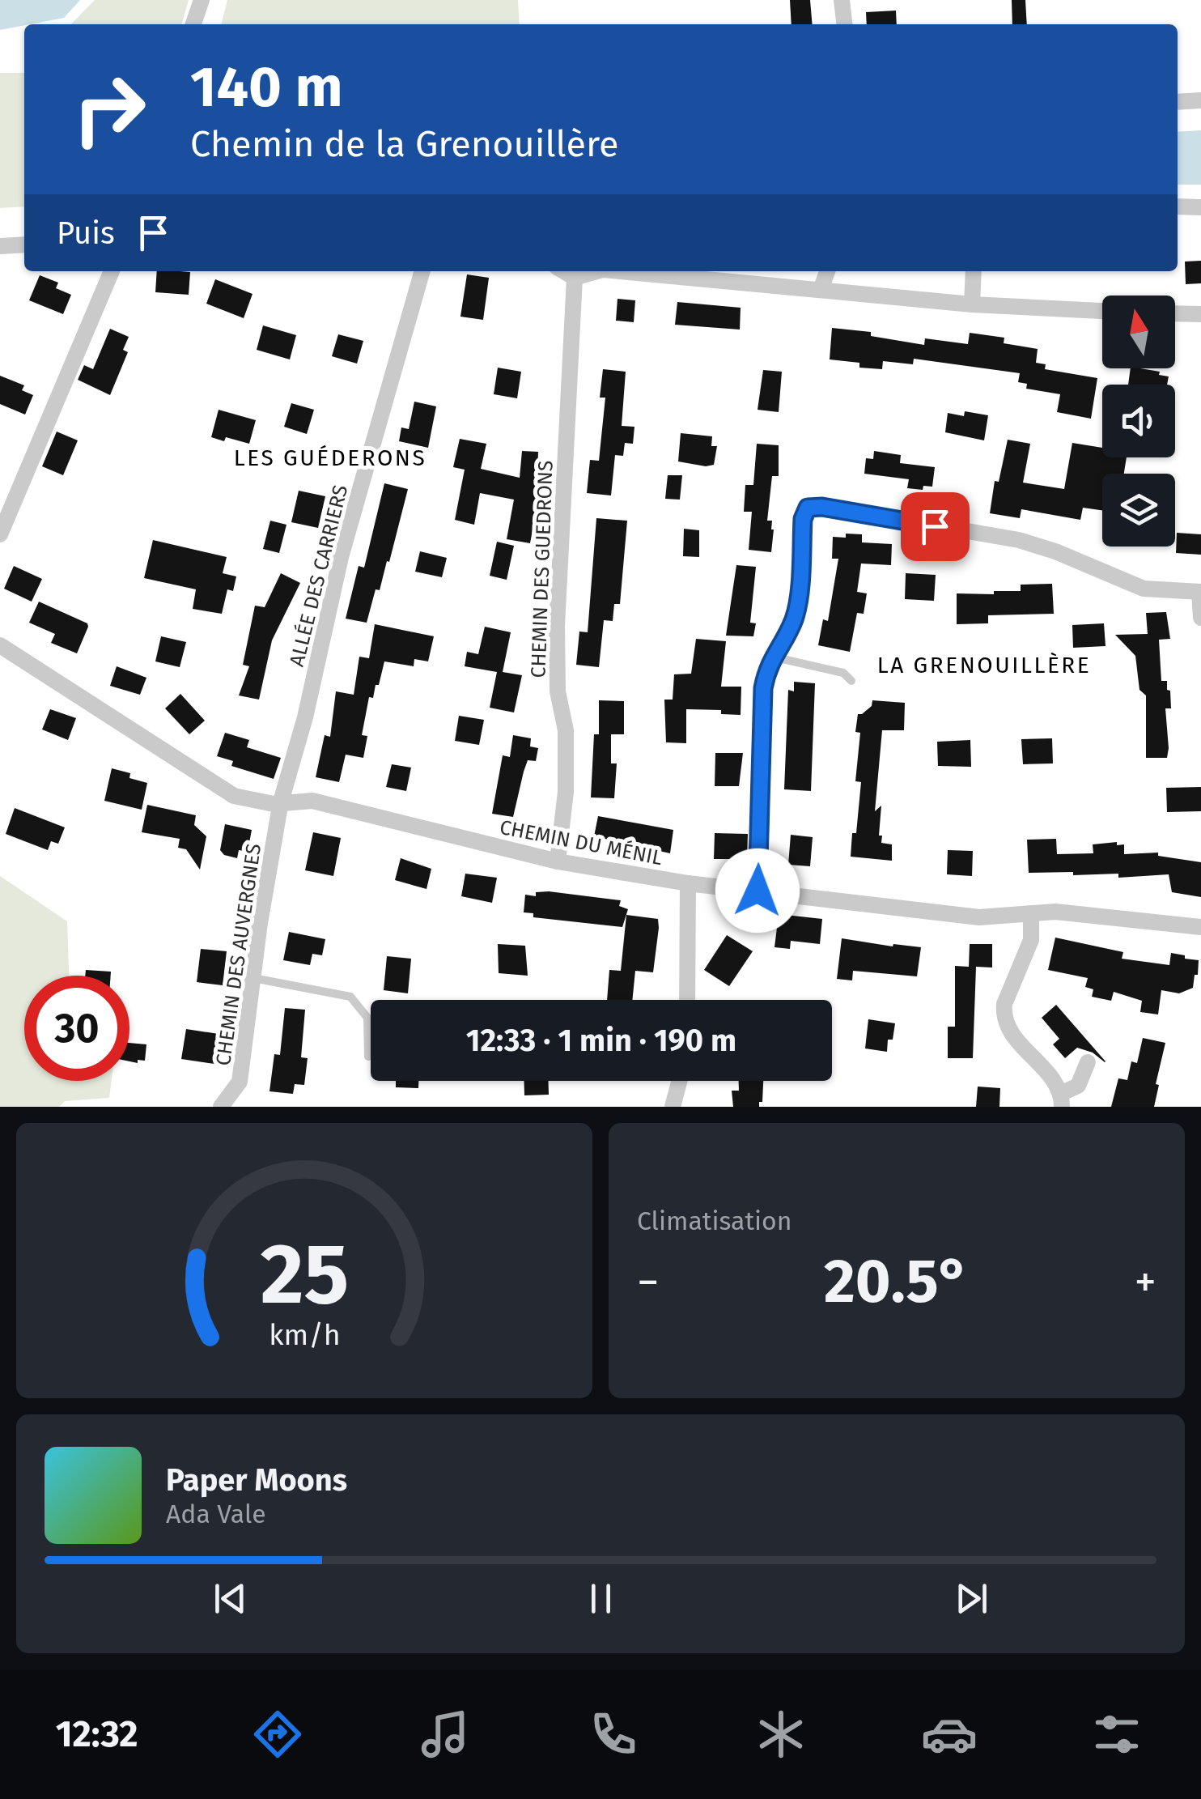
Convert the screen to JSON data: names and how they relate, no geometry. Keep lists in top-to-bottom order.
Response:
{
  "streets": {
    "street": [
      "CHEMIN DES GUEDRONS",
      "ALLÉE DES CARRIERS",
      "CHEMIN DU MÉNIL",
      "CHEMIN DES AUVERGNES"
    ]
  },
  "crossings": [
    ["CHEMIN DES GUEDRONS", "CHEMIN DU MÉNIL"],
    ["ALLÉE DES CARRIERS", "CHEMIN DU MÉNIL"],
    ["ALLÉE DES CARRIERS", "CHEMIN DES AUVERGNES"],
    ["CHEMIN DU MÉNIL", "CHEMIN DES AUVERGNES"]
  ],
  "districts": ["LES GUÉDERONS", "LA GRENOUILLÈRE"],
  "north": "top",
  "page": {
    "turn": ["140 m", "Chemin de la Grenouillère"],
    "then": "Puis",
    "limit": "30",
    "trip": "12:33 · 1 min · 190 m",
    "tile": "Climatisation",
    "heat": ["−", "20.5°", "+"],
    "song": ["Paper Moons", "Ada Vale"],
    "tabs": "12:32",
    "gauge": ["25", "km/h"]
  }
}
